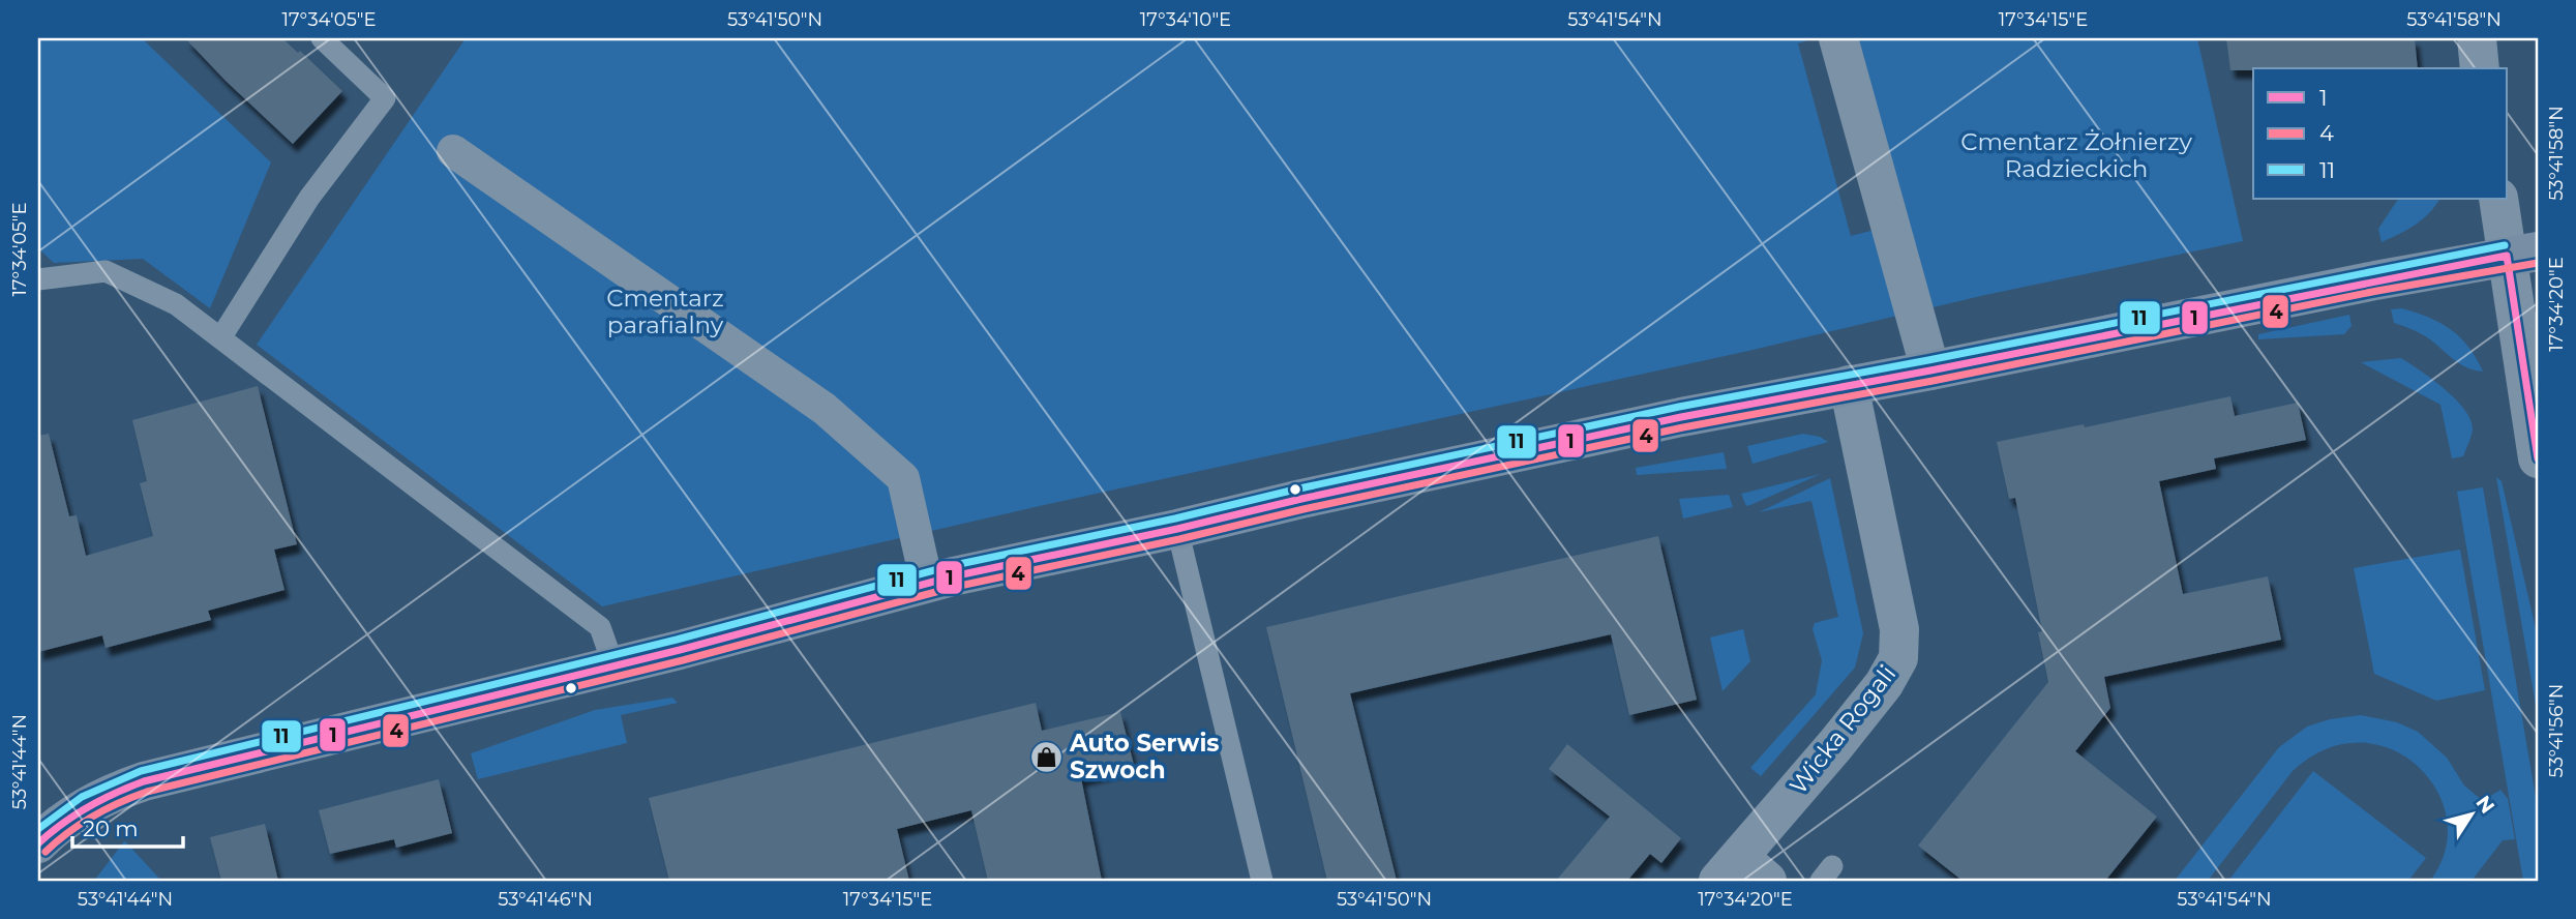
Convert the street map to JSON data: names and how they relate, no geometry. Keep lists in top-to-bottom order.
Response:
{
  "streets": {
    "street": ["Wicka Rogali"]
  },
  "parks": ["Cmentarz Żołnierzy Radzieckich", "Cmentarz parafialny"],
  "places": {
    "shop": ["Auto Serwis Szwoch"]
  },
  "lines": ["transit line 11", "transit line 1", "transit line 4"],
  "legend": ["1", "4", "11"],
  "scale_bar": "20 m",
  "north": "top right",
  "coordinates": [
    "17°34'05\"E",
    "53°41'50\"N",
    "17°34'10\"E",
    "53°41'54\"N",
    "17°34'15\"E",
    "53°41'58\"N",
    "17°34'20\"E",
    "53°41'56\"N",
    "53°41'44\"N",
    "53°41'46\"N"
  ]
}
